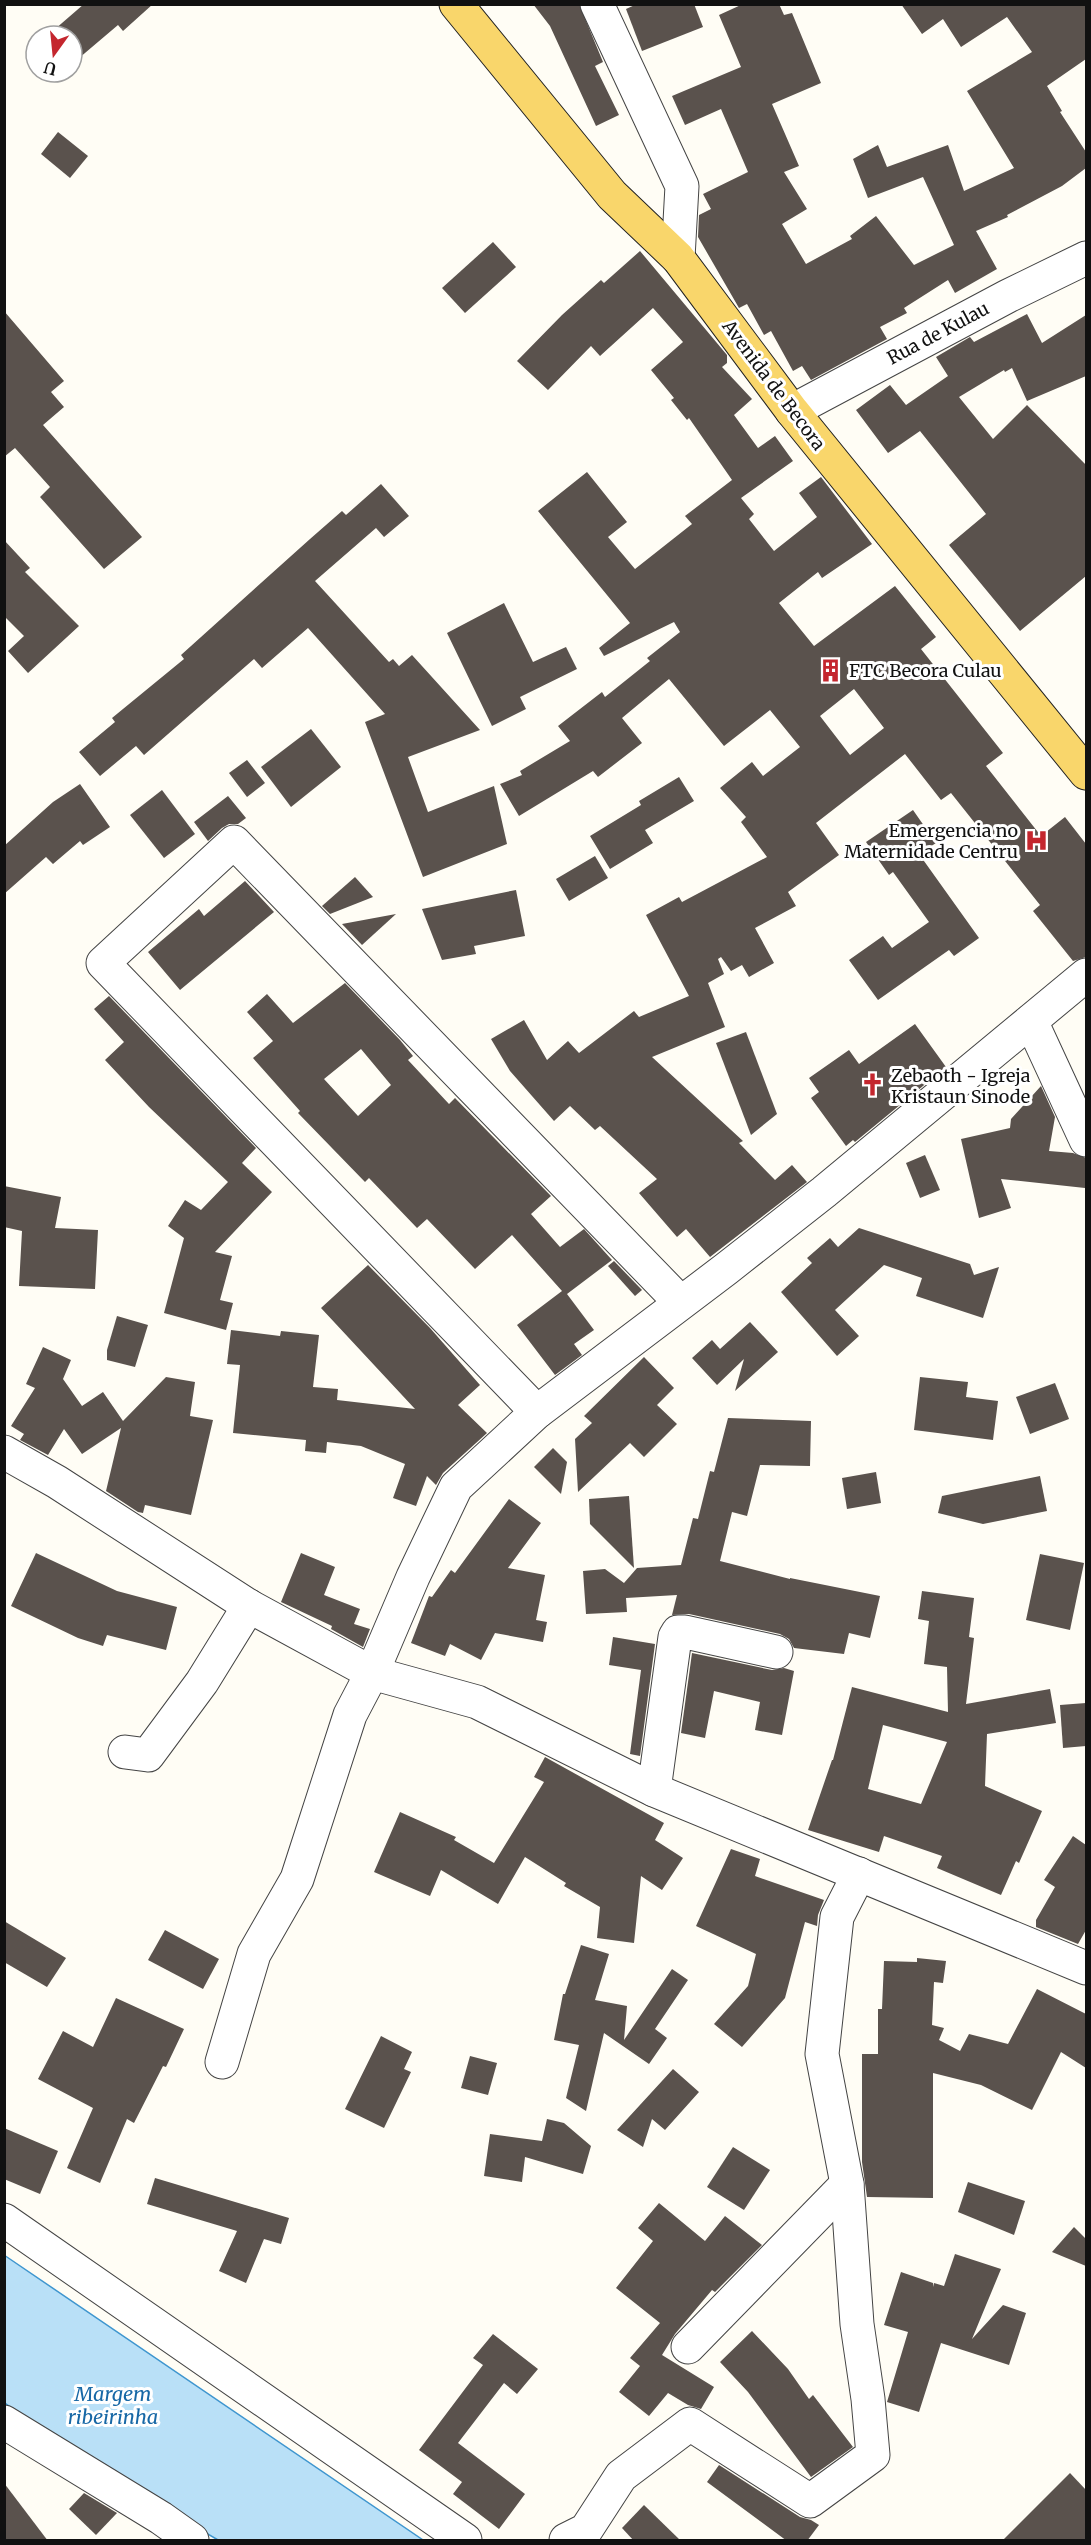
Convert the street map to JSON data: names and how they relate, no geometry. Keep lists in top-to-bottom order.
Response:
{
  "streets": {
    "main road": ["Avenida de Becora"],
    "street": ["Rua de Kulau"]
  },
  "crossings": [
    ["Rua de Kulau", "Avenida de Becora"]
  ],
  "water": ["Margem ribeirinha"],
  "places": {
    "building": ["FTC Becora Culau"],
    "hospital": ["Emergencia no Maternidade Centru"],
    "church": ["Zebaoth - Igreja Kristaun Sinode"]
  },
  "north": "bottom"
}
